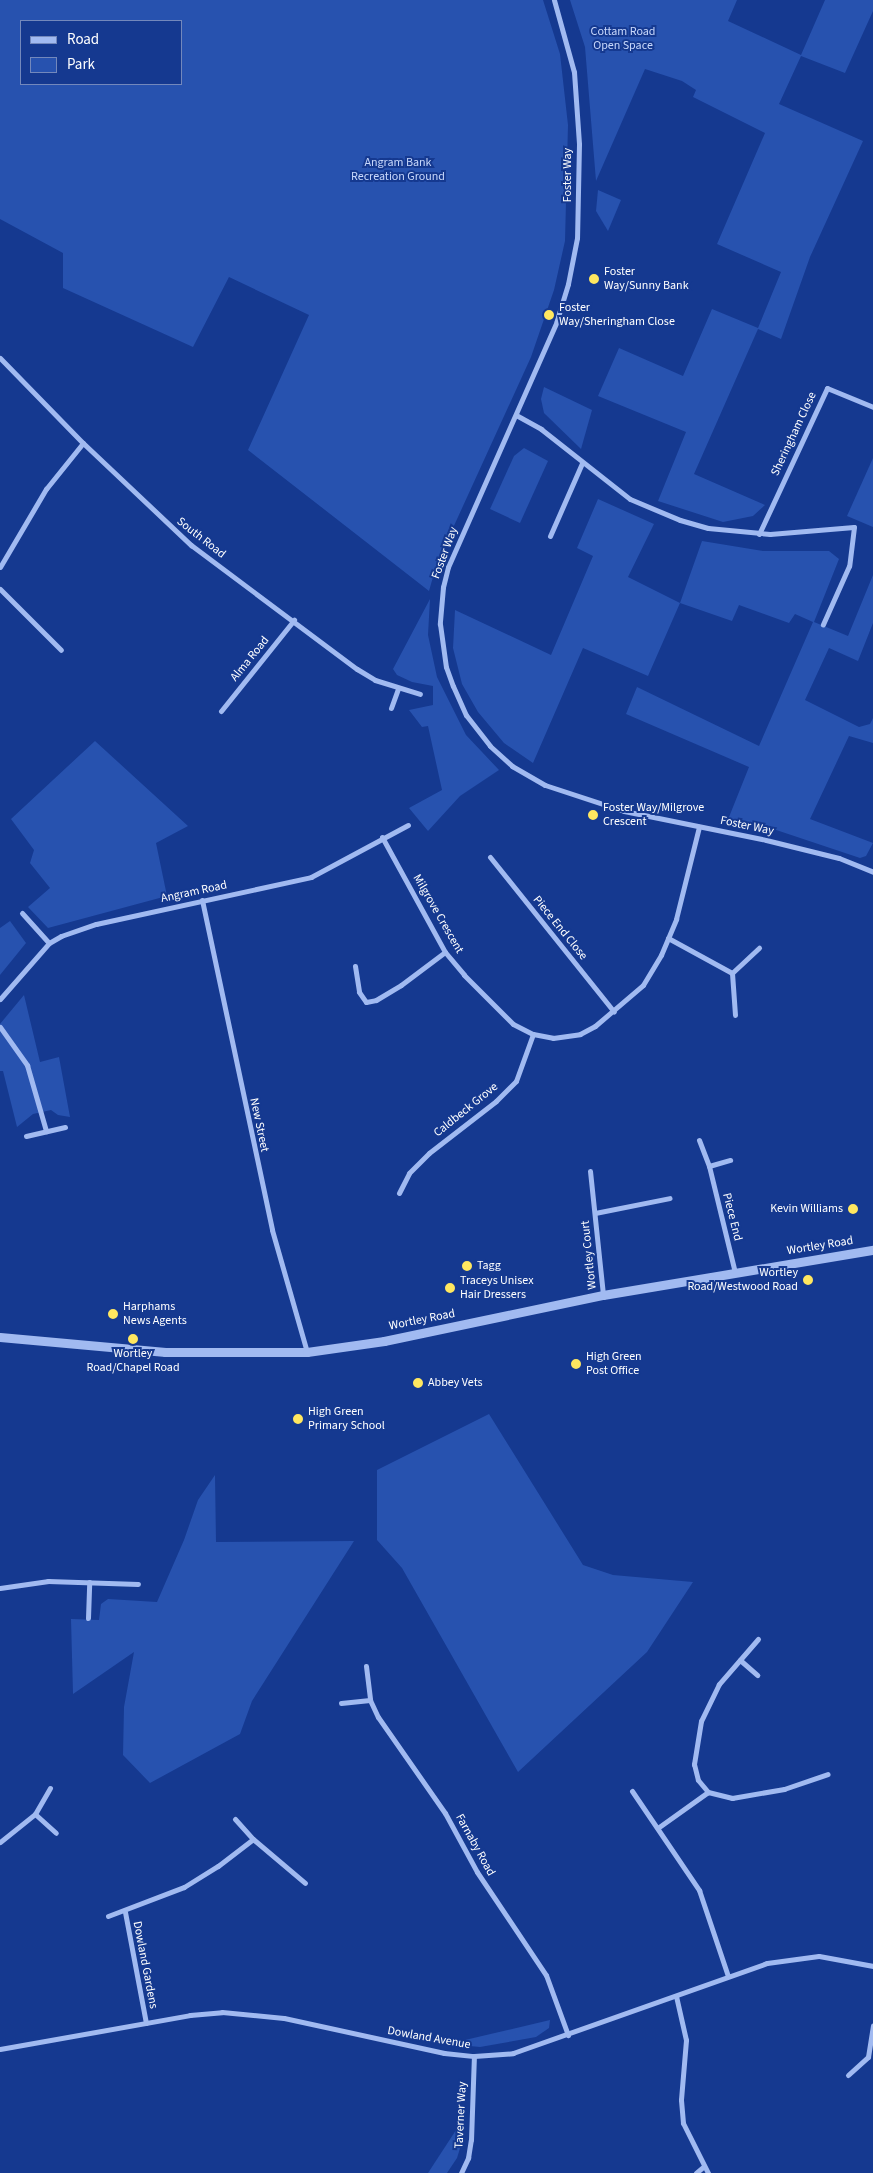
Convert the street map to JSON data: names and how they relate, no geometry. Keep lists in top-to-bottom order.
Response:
{
  "streets": {
    "street": [
      "Foster Way",
      "Sheringham Close",
      "South Road",
      "Alma Road",
      "Angram Road",
      "Milgrove Crescent",
      "Piece End Close",
      "Caldbeck Grove",
      "New Street",
      "Piece End",
      "Wortley Road",
      "Wortley Court",
      "Farnaby Road",
      "Dowland Gardens",
      "Dowland Avenue",
      "Taverner Way"
    ]
  },
  "crossings": [
    ["Foster Way", "Milgrove Crescent"],
    ["South Road", "Alma Road"],
    ["Angram Road", "Milgrove Crescent"],
    ["Angram Road", "New Street"],
    ["Milgrove Crescent", "Piece End Close"],
    ["Milgrove Crescent", "Caldbeck Grove"],
    ["New Street", "Wortley Road"],
    ["Piece End", "Wortley Road"],
    ["Wortley Road", "Wortley Court"],
    ["Farnaby Road", "Dowland Avenue"],
    ["Dowland Gardens", "Dowland Avenue"],
    ["Dowland Avenue", "Taverner Way"]
  ],
  "parks": ["Cottam Road Open Space", "Angram Bank Recreation Ground"],
  "places": [
    "Foster Way/Sunny Bank",
    "Foster Way/Sheringham Close",
    "Foster Way/Milgrove Crescent",
    "Kevin Williams",
    "Tagg",
    "Wortley Road/Westwood Road",
    "Traceys Unisex Hair Dressers",
    "Harphams News Agents",
    "Wortley Road/Chapel Road",
    "High Green Post Office",
    "Abbey Vets",
    "High Green Primary School"
  ],
  "legend": ["Road", "Park"]
}
